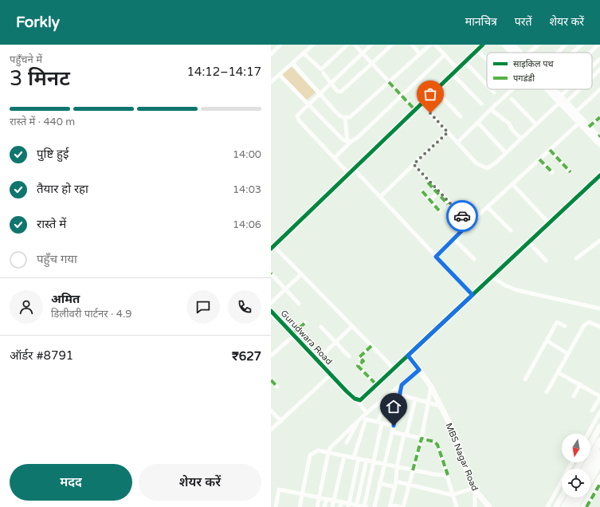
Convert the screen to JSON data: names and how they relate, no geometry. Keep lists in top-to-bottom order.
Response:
{
  "streets": {
    "street": ["Gurudwara Road", "MBS Nagar Road"]
  },
  "legend": ["साइकिल पथ", "पगडंडी"],
  "north": "bottom",
  "page": {
    "header": "Forkly",
    "nav": ["मानचित्र", "परतें", "शेयर करें"],
    "heading": ["3 मिनट", "पहुँचने में", "14:12–14:17"],
    "panel": [
      "अमित",
      "डिलीवरी पार्टनर · 4.9",
      "ऑर्डर #8791",
      "₹627"
    ],
    "bar": "रास्ते में · 440 m",
    "list": [
      ["पुष्टि हुई", "14:00"],
      ["तैयार हो रहा", "14:03"],
      ["रास्ते में", "14:06"],
      "पहुँच गया"
    ],
    "buttons": ["मदद", "शेयर करें"]
  }
}
